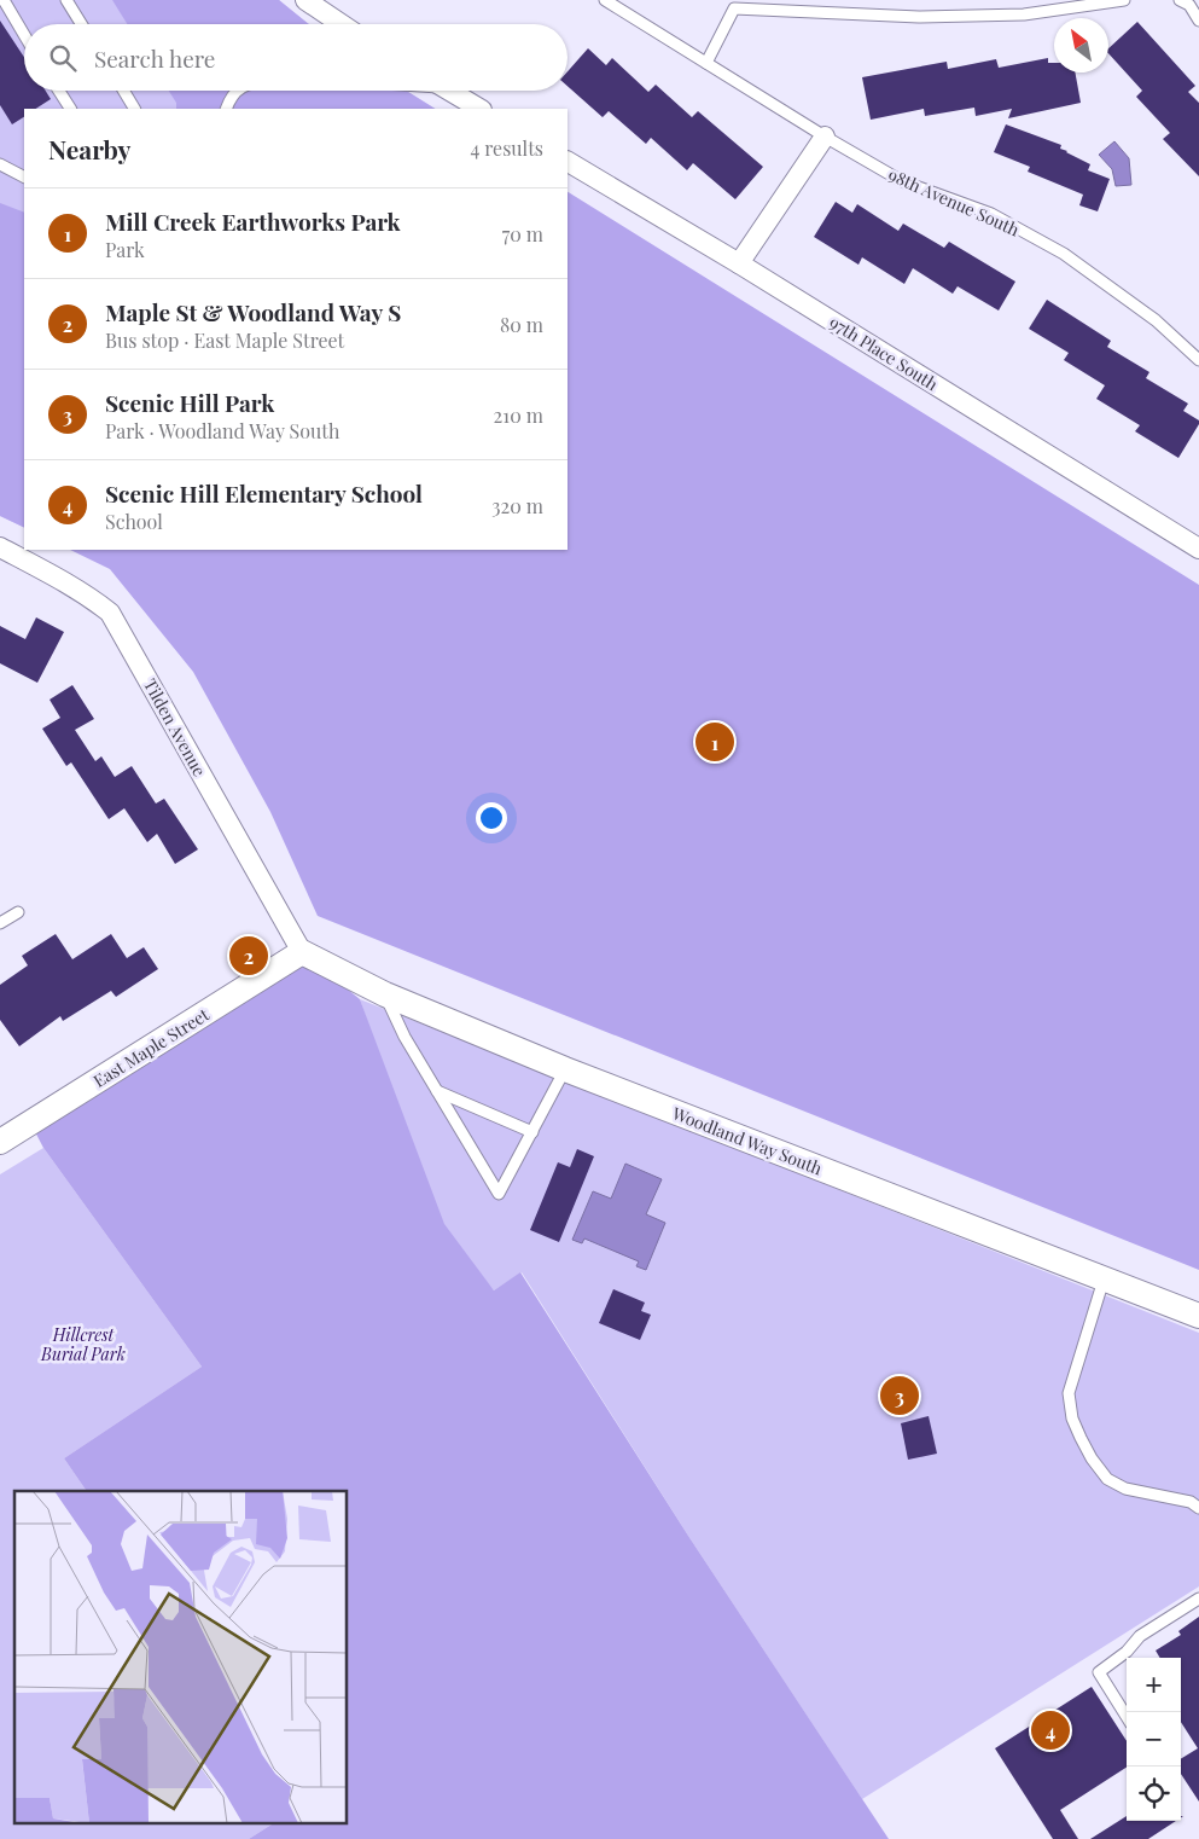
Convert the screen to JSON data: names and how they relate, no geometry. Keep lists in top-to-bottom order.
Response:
{
  "streets": {
    "street": [
      "97th Place South",
      "Tilden Avenue",
      "East Maple Street",
      "Woodland Way South"
    ],
    "lane": ["98th Avenue South"]
  },
  "crossings": [
    ["Tilden Avenue", "East Maple Street"],
    ["Tilden Avenue", "Woodland Way South"],
    ["East Maple Street", "Woodland Way South"]
  ],
  "parks": ["Hillcrest Burial Park"],
  "north": "top left",
  "page": {
    "search": "Search here",
    "heading": ["Nearby", "4 results"],
    "list": [
      {
        "mark": "1",
        "name": "Mill Creek Earthworks Park",
        "note": "Park",
        "value": "70 m"
      },
      {
        "mark": "2",
        "name": "Maple St & Woodland Way S",
        "note": "Bus stop · East Maple Street",
        "value": "80 m"
      },
      {
        "mark": "3",
        "name": "Scenic Hill Park",
        "note": "Park · Woodland Way South",
        "value": "210 m"
      },
      {
        "mark": "4",
        "name": "Scenic Hill Elementary School",
        "note": "School",
        "value": "320 m"
      }
    ],
    "pins": [
      "1",
      "2",
      "3",
      "4"
    ],
    "map_buttons": ["+", "−"]
  }
}
